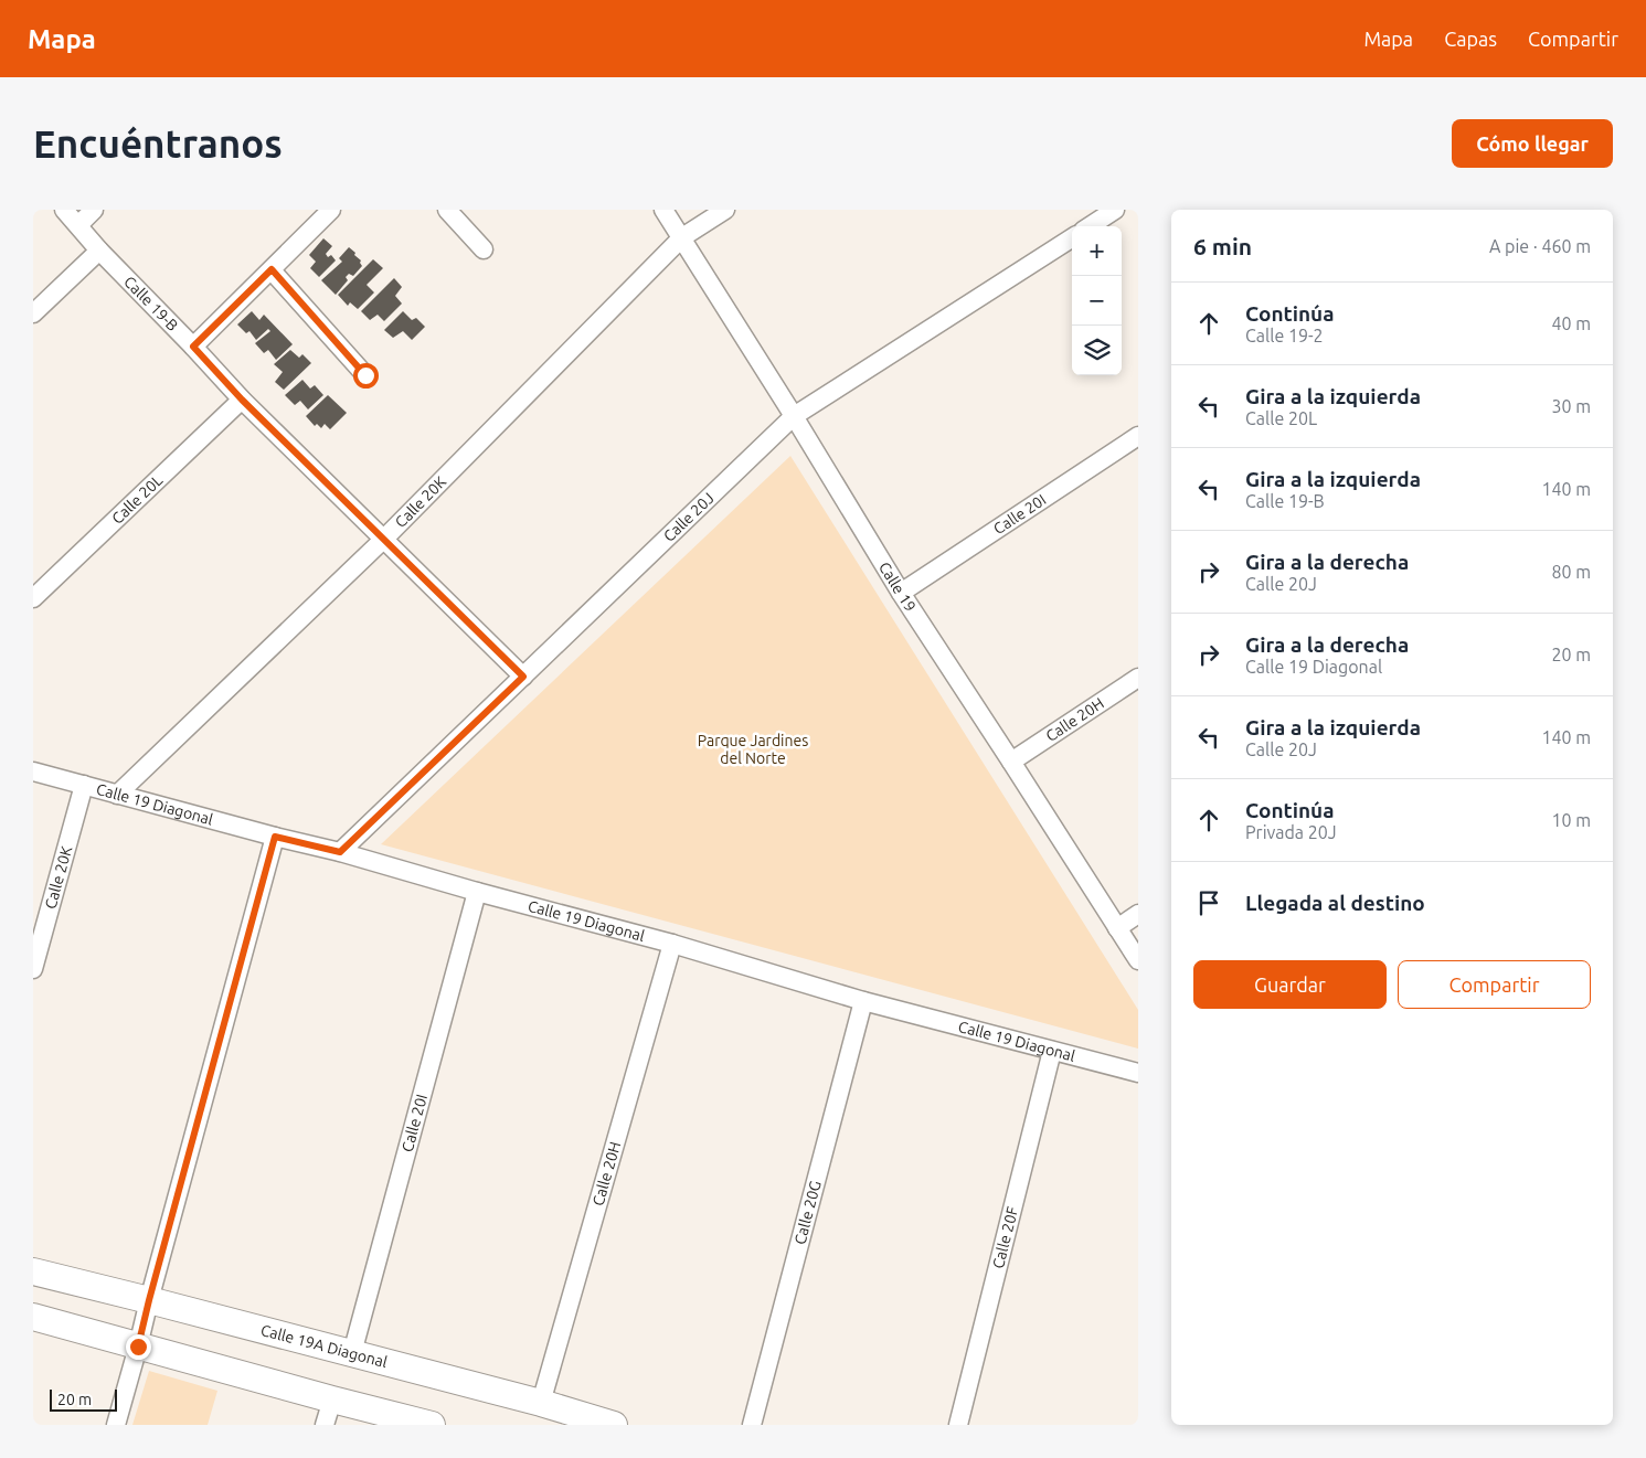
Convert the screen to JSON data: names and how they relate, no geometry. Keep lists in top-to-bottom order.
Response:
{
  "streets": {
    "street": [
      "Calle 19-B",
      "Calle 20L",
      "Calle 20K",
      "Calle 20I",
      "Calle 20J",
      "Calle 19",
      "Calle 20H",
      "Calle 19 Diagonal",
      "Calle 20G",
      "Calle 20F",
      "Calle 19A Diagonal"
    ]
  },
  "crossings": [
    ["Calle 19-B", "Calle 20L"],
    ["Calle 19-B", "Calle 20K"],
    ["Calle 19-B", "Calle 20J"],
    ["Calle 20K", "Calle 19"],
    ["Calle 20K", "Calle 19 Diagonal"],
    ["Calle 20I", "Calle 19"],
    ["Calle 20I", "Calle 19 Diagonal"],
    ["Calle 20I", "Calle 19A Diagonal"],
    ["Calle 20J", "Calle 19"],
    ["Calle 20J", "Calle 19 Diagonal"],
    ["Calle 19", "Calle 20H"],
    ["Calle 20H", "Calle 19 Diagonal"],
    ["Calle 20H", "Calle 19A Diagonal"],
    ["Calle 19 Diagonal", "Calle 20G"],
    ["Calle 19 Diagonal", "Calle 20F"]
  ],
  "parks": ["Parque Jardines del Norte"],
  "scale_bar": "20 m",
  "page": {
    "header": "Mapa",
    "nav": ["Mapa", "Capas", "Compartir"],
    "buttons": [
      "Cómo llegar",
      ["Guardar", "Compartir"]
    ],
    "title": "Encuéntranos",
    "heading": ["6 min", "A pie · 460 m"],
    "map_buttons": ["+", "−"],
    "list": [
      ["Continúa", "Calle 19-2", "40 m"],
      ["Gira a la izquierda", "Calle 20L", "30 m"],
      ["Gira a la izquierda", "Calle 19-B", "140 m"],
      ["Gira a la derecha", "Calle 20J", "80 m"],
      ["Gira a la derecha", "Calle 19 Diagonal", "20 m"],
      ["Gira a la izquierda", "Calle 20J", "140 m"],
      ["Continúa", "Privada 20J", "10 m"],
      "Llegada al destino"
    ],
    "scale": "20 m"
  }
}
